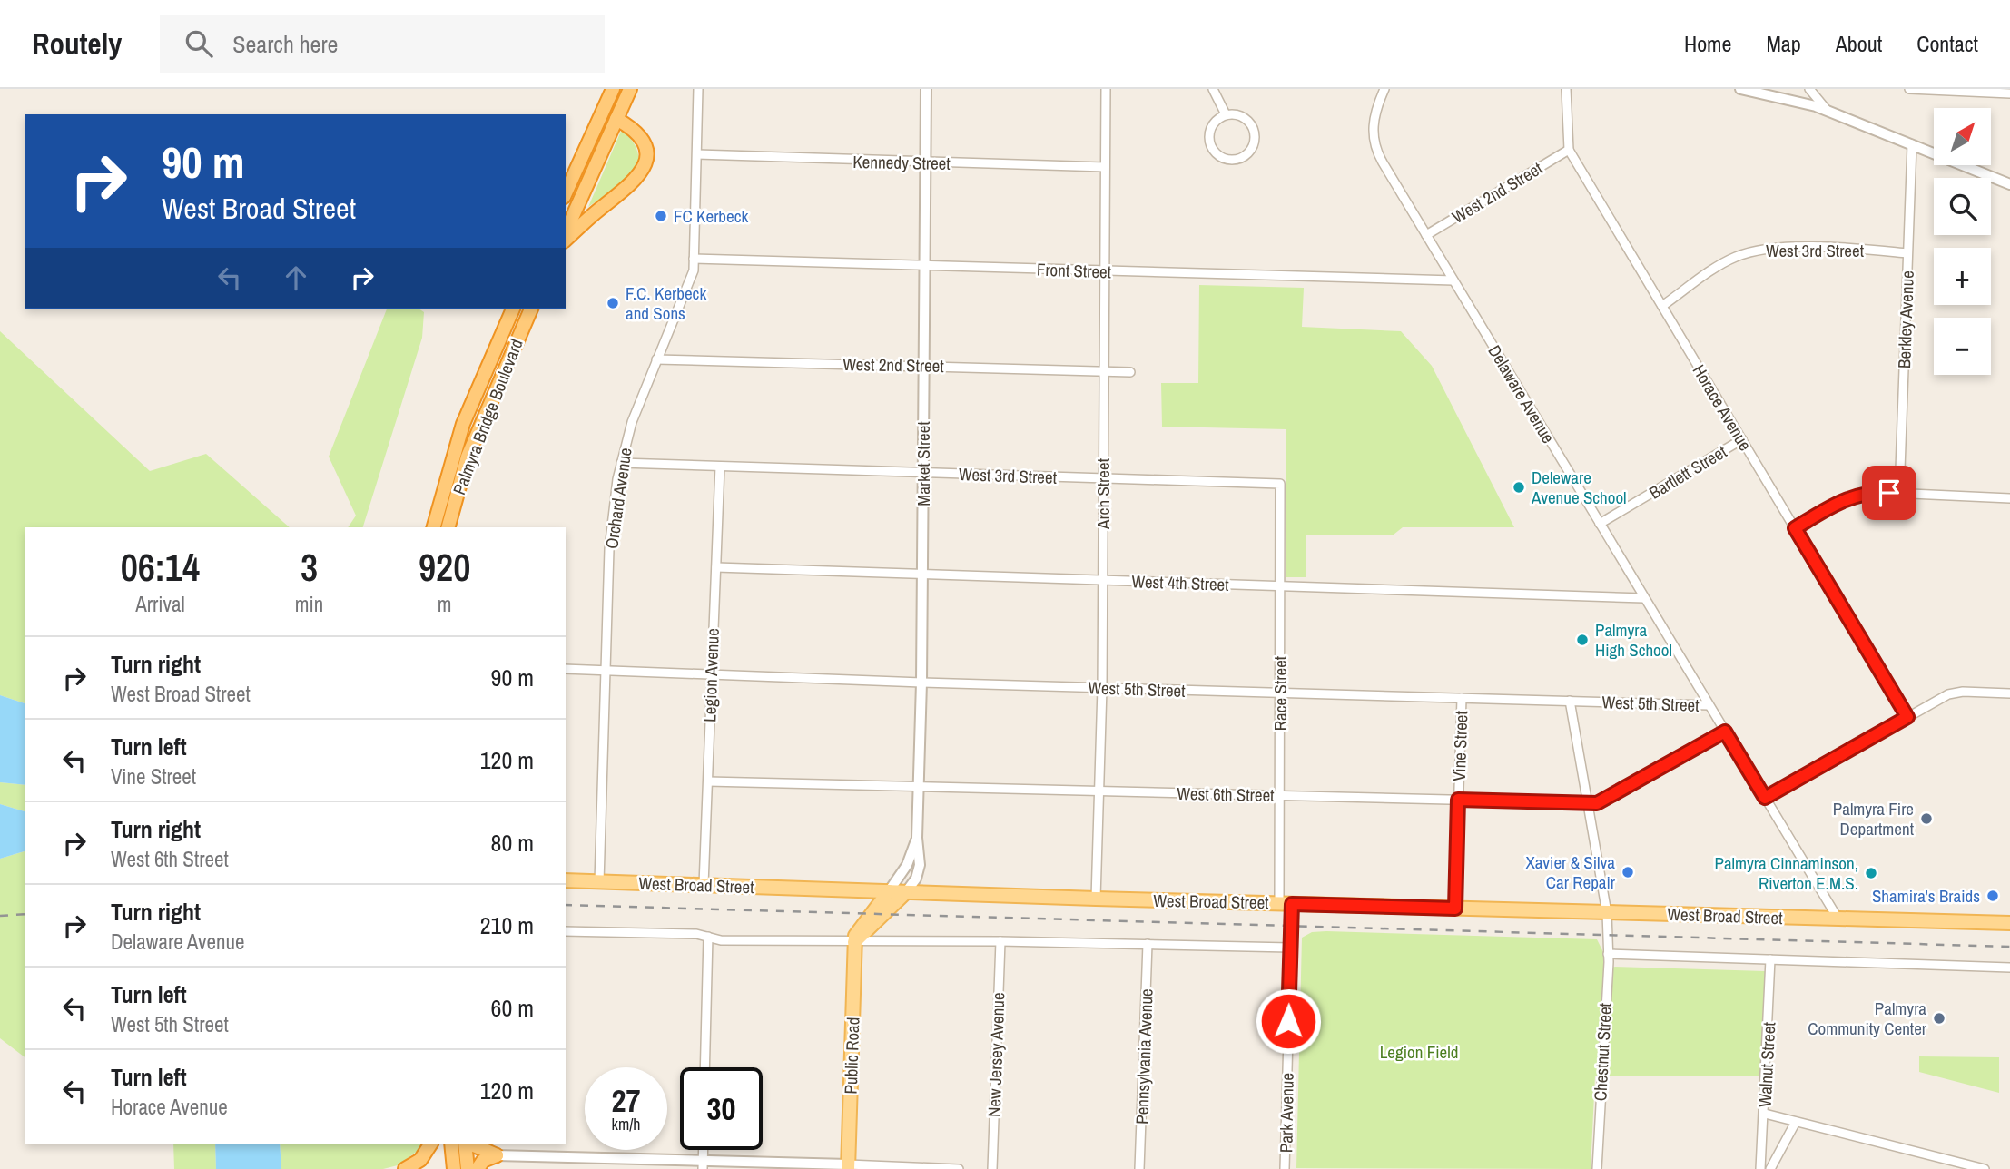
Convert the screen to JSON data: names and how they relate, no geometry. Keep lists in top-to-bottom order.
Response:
{
  "streets": {
    "highway": ["Palmyra Bridge Boulevard"],
    "main road": ["West Broad Street", "Public Road"],
    "street": [
      "Kennedy Street",
      "West 2nd Street",
      "West 3rd Street",
      "Front Street",
      "Berkley Avenue",
      "Delaware Avenue",
      "Horace Avenue",
      "Market Street",
      "Bartlett Street",
      "Arch Street",
      "Orchard Avenue",
      "West 4th Street",
      "Legion Avenue",
      "West 5th Street",
      "Race Street",
      "Vine Street",
      "West 6th Street",
      "Chestnut Street",
      "New Jersey Avenue",
      "Pennsylvania Avenue",
      "Walnut Street",
      "Park Avenue"
    ]
  },
  "crossings": [
    ["Kennedy Street", "Market Street"],
    ["Kennedy Street", "Arch Street"],
    ["Kennedy Street", "Orchard Avenue"],
    ["West 2nd Street", "Delaware Avenue"],
    ["West 2nd Street", "Horace Avenue"],
    ["West 2nd Street", "Market Street"],
    ["West 2nd Street", "Arch Street"],
    ["West 2nd Street", "Orchard Avenue"],
    ["West 3rd Street", "Berkley Avenue"],
    ["West 3rd Street", "Horace Avenue"],
    ["West 3rd Street", "Market Street"],
    ["West 3rd Street", "Arch Street"],
    ["West 3rd Street", "Orchard Avenue"],
    ["West 3rd Street", "Legion Avenue"],
    ["West 3rd Street", "Race Street"],
    ["Front Street", "Delaware Avenue"],
    ["Front Street", "Market Street"],
    ["Front Street", "Arch Street"],
    ["Front Street", "Orchard Avenue"],
    ["Delaware Avenue", "Bartlett Street"],
    ["Delaware Avenue", "West 4th Street"],
    ["Delaware Avenue", "West 5th Street"],
    ["Delaware Avenue", "West 6th Street"],
    ["Delaware Avenue", "West Broad Street"],
    ["Horace Avenue", "Bartlett Street"],
    ["Market Street", "West 4th Street"],
    ["Market Street", "West 5th Street"],
    ["Market Street", "West 6th Street"],
    ["Market Street", "West Broad Street"],
    ["Market Street", "Public Road"],
    ["Arch Street", "West 4th Street"],
    ["Arch Street", "West 5th Street"],
    ["Arch Street", "West 6th Street"],
    ["Arch Street", "West Broad Street"],
    ["Orchard Avenue", "West 5th Street"],
    ["Orchard Avenue", "West Broad Street"],
    ["West 4th Street", "Legion Avenue"],
    ["West 4th Street", "Race Street"],
    ["Legion Avenue", "West 5th Street"],
    ["Legion Avenue", "West 6th Street"],
    ["Legion Avenue", "West Broad Street"],
    ["West 5th Street", "Race Street"],
    ["West 5th Street", "Vine Street"],
    ["West 5th Street", "Chestnut Street"],
    ["Race Street", "West 6th Street"],
    ["Race Street", "West Broad Street"],
    ["Race Street", "Park Avenue"],
    ["Vine Street", "West 6th Street"],
    ["Vine Street", "West Broad Street"],
    ["West 6th Street", "Chestnut Street"],
    ["West Broad Street", "Chestnut Street"],
    ["West Broad Street", "Public Road"],
    ["West Broad Street", "Park Avenue"]
  ],
  "parks": ["Legion Field"],
  "places": [
    "FC Kerbeck",
    "F.C. Kerbeck and Sons",
    "Deleware Avenue School",
    "Palmyra High School",
    "Palmyra Fire Department",
    "Xavier & Silva Car Repair",
    "Palmyra Cinnaminson, Riverton E.M.S.",
    "Shamira's Braids",
    "Palmyra Community Center"
  ],
  "north": "top right",
  "page": {
    "header": "Routely",
    "search": "Search here",
    "nav": [
      "Home",
      "Map",
      "About",
      "Contact"
    ],
    "map_buttons": ["+", "−"],
    "turn": ["90 m", "West Broad Street"],
    "eta": [
      "06:14",
      "Arrival",
      "3",
      "min",
      "920",
      "m"
    ],
    "list": [
      {
        "name": "Turn right",
        "note": "West Broad Street",
        "value": "90 m"
      },
      {
        "name": "Turn left",
        "note": "Vine Street",
        "value": "120 m"
      },
      {
        "name": "Turn right",
        "note": "West 6th Street",
        "value": "80 m"
      },
      {
        "name": "Turn right",
        "note": "Delaware Avenue",
        "value": "210 m"
      },
      {
        "name": "Turn left",
        "note": "West 5th Street",
        "value": "60 m"
      },
      {
        "name": "Turn left",
        "note": "Horace Avenue",
        "value": "120 m"
      }
    ],
    "speed": "27 km/h",
    "limit": "30"
  }
}
